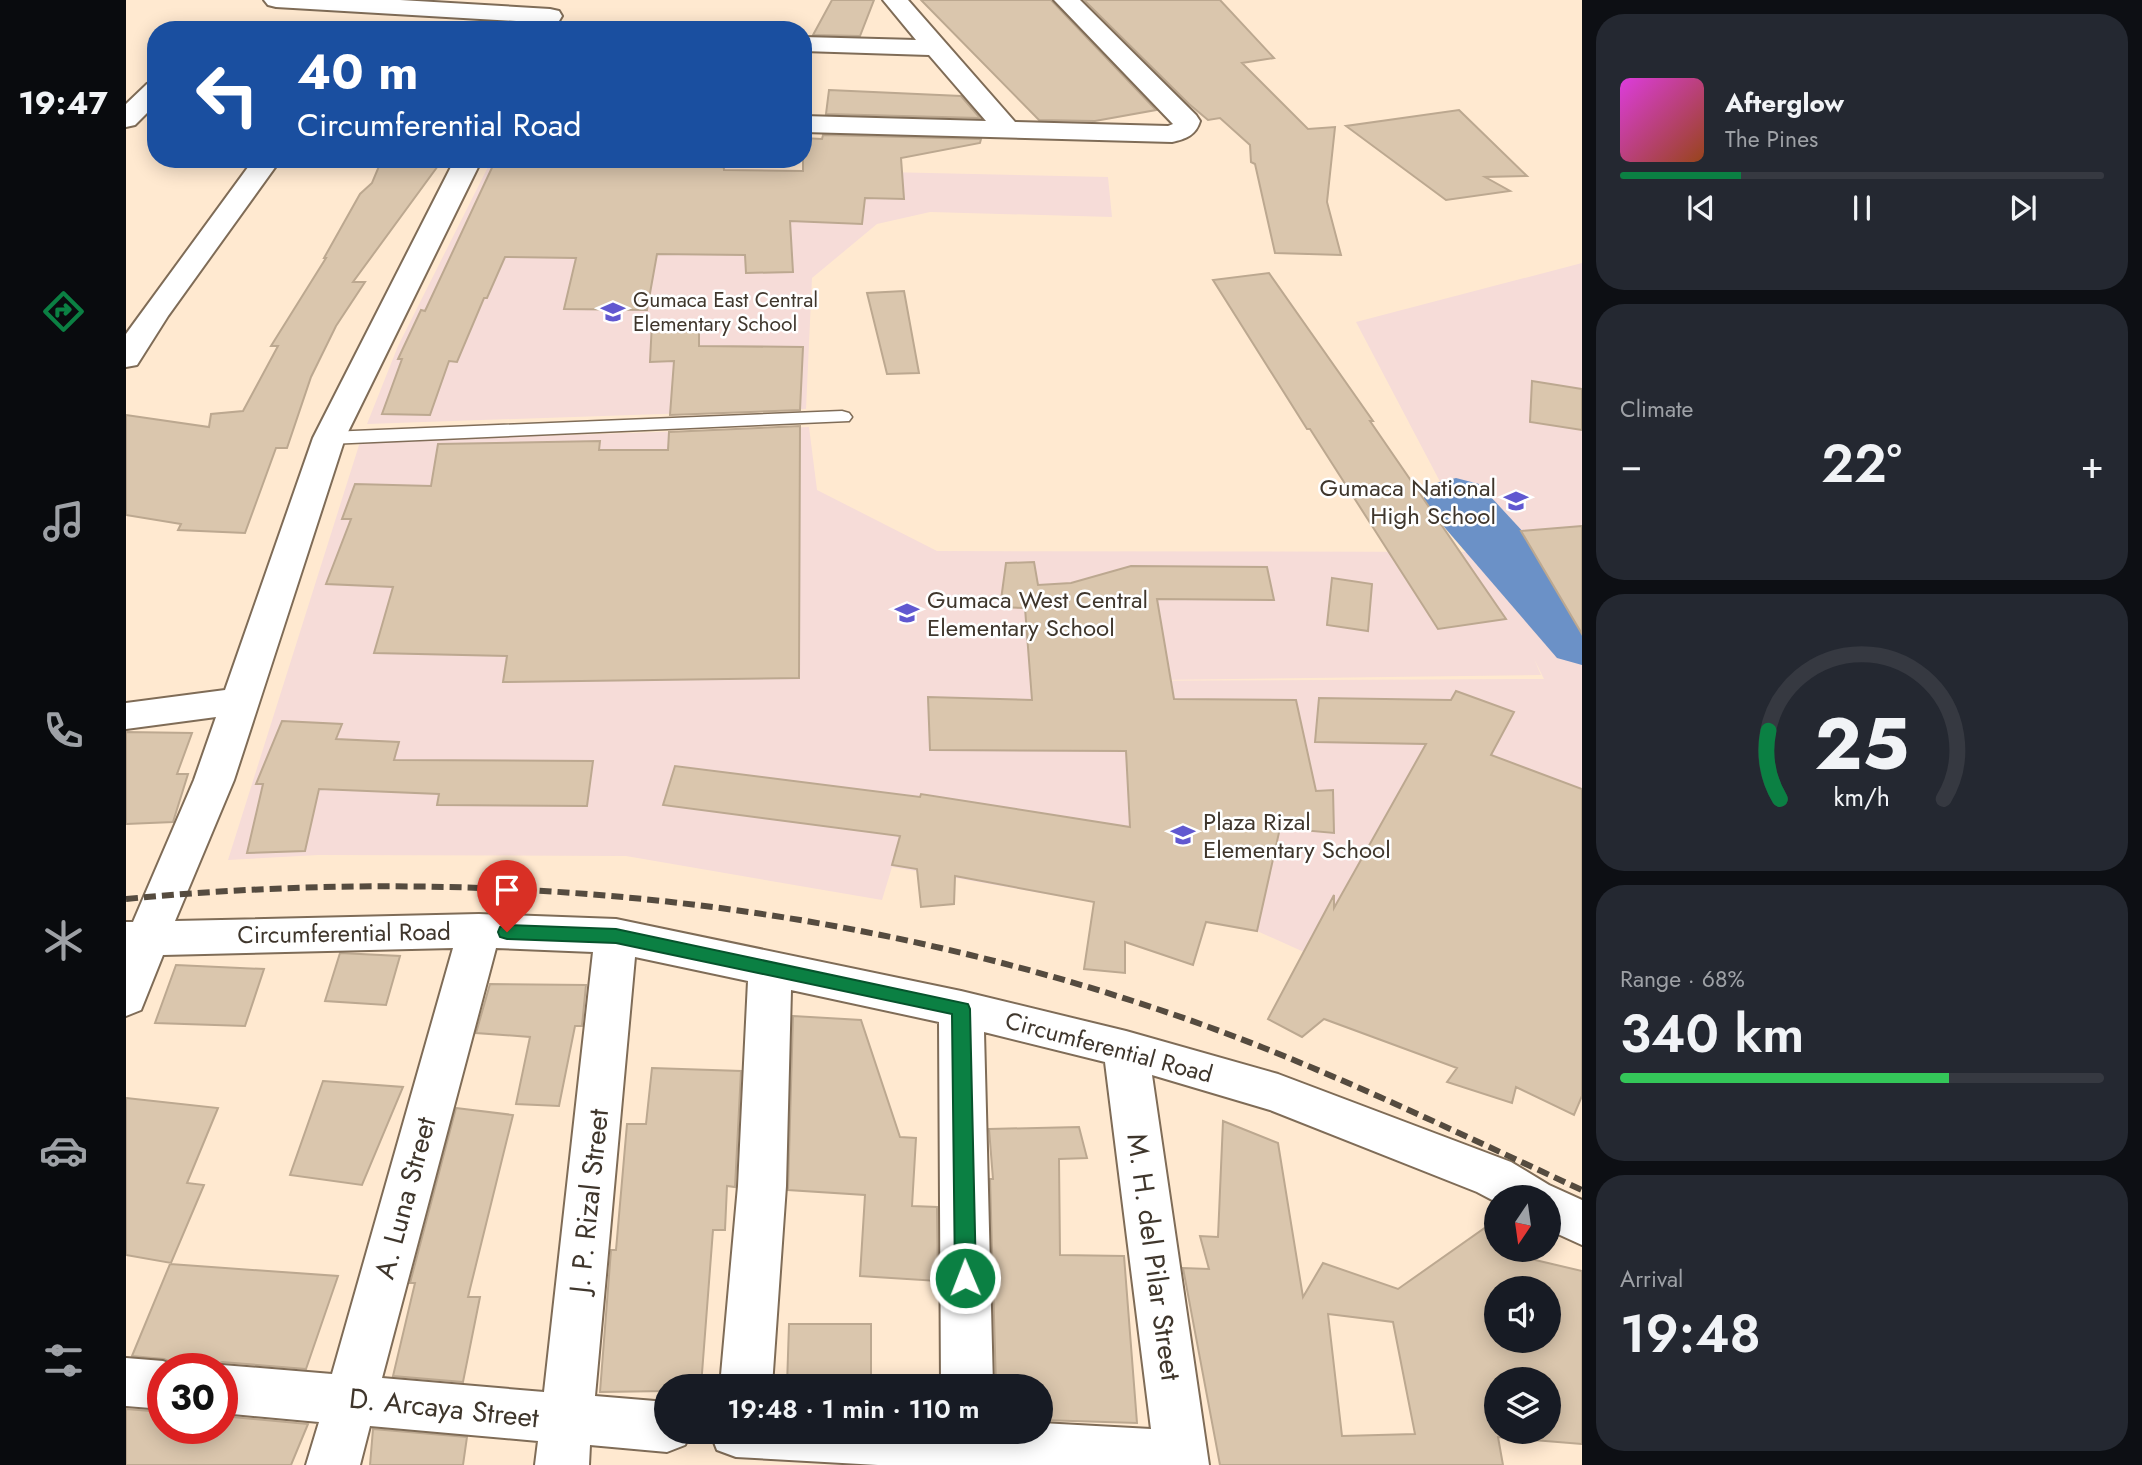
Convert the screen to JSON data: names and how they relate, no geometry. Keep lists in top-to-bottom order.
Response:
{
  "streets": {
    "street": [
      "Circumferential Road",
      "A. Luna Street",
      "J. P. Rizal Street",
      "M. H. del Pilar Street",
      "D. Arcaya Street"
    ]
  },
  "crossings": [
    ["Circumferential Road", "A. Luna Street"],
    ["Circumferential Road", "J. P. Rizal Street"],
    ["Circumferential Road", "M. H. del Pilar Street"],
    ["A. Luna Street", "D. Arcaya Street"],
    ["J. P. Rizal Street", "D. Arcaya Street"]
  ],
  "places": {
    "school or university": [
      "Gumaca East Central Elementary School",
      "Gumaca National High School",
      "Gumaca West Central Elementary School",
      "Plaza Rizal Elementary School"
    ]
  },
  "north": "bottom",
  "page": {
    "tabs": "19:47",
    "turn": ["40 m", "Circumferential Road"],
    "song": ["Afterglow", "The Pines"],
    "tile": [
      "Climate",
      ["Range · 68%", "340 km"],
      ["Arrival", "19:48"]
    ],
    "heat": ["−", "22°", "+"],
    "limit": "30",
    "trip": "19:48 · 1 min · 110 m",
    "gauge": ["25", "km/h"]
  }
}
